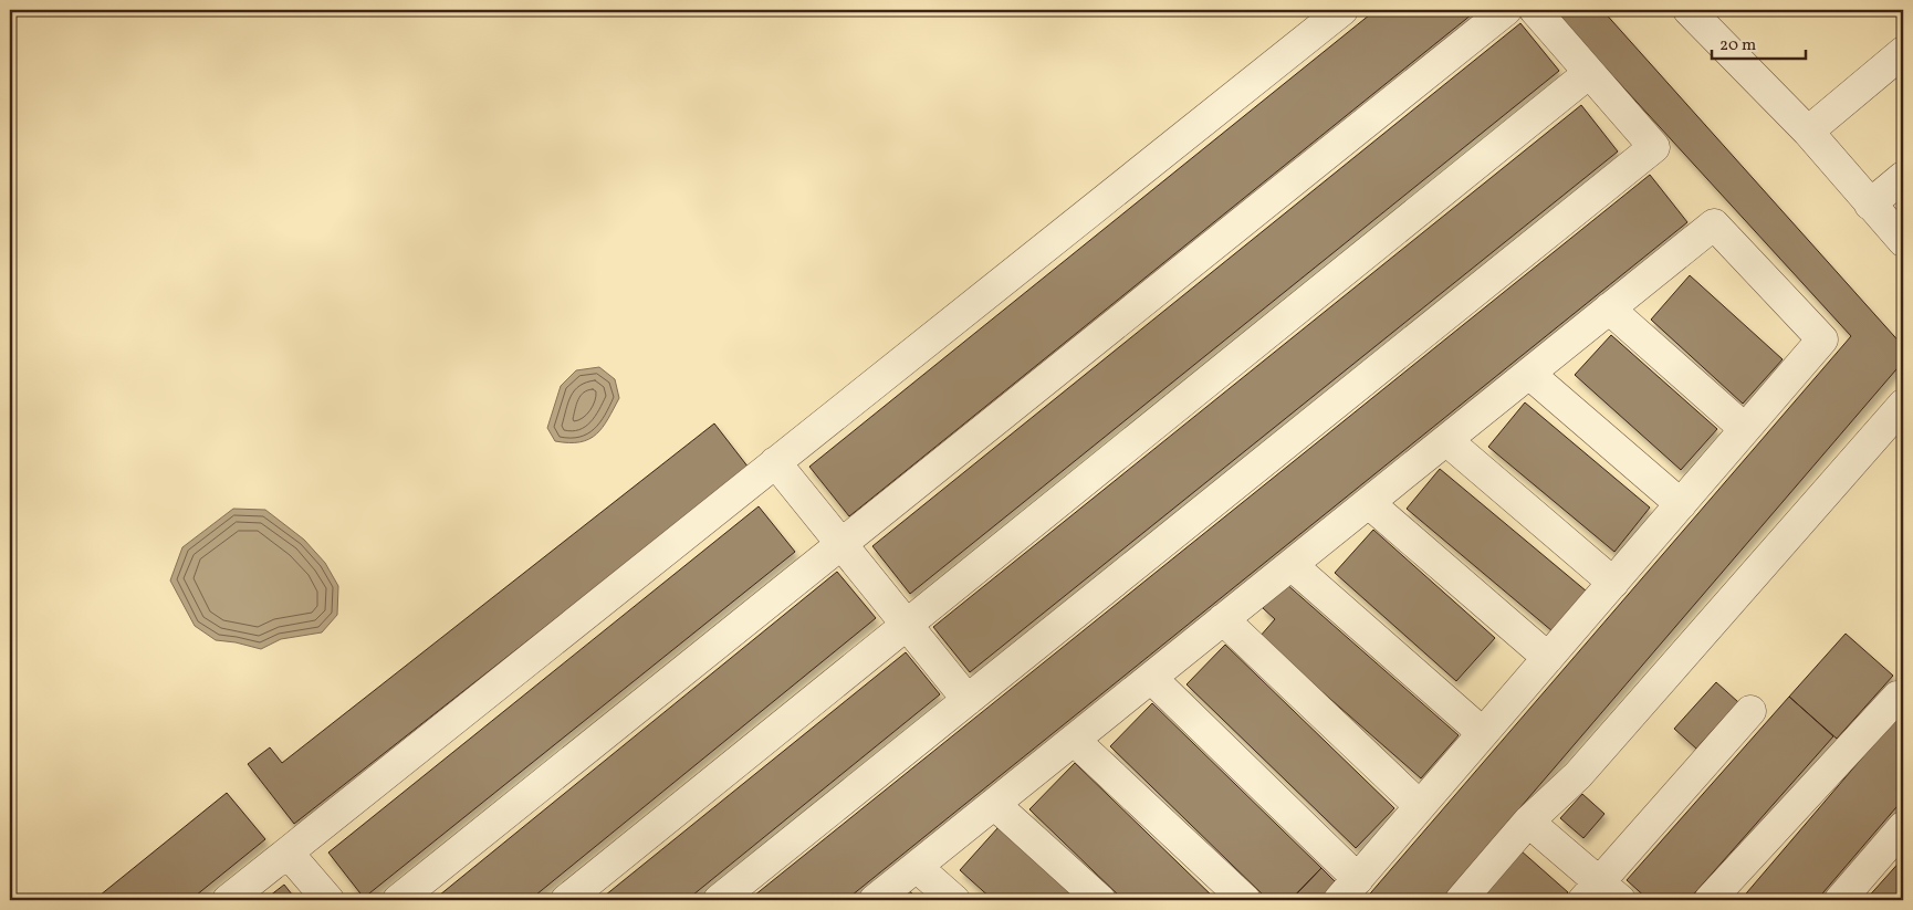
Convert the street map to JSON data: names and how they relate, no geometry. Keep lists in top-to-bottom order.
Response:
{
  "scale_bar": "20 m"
}
